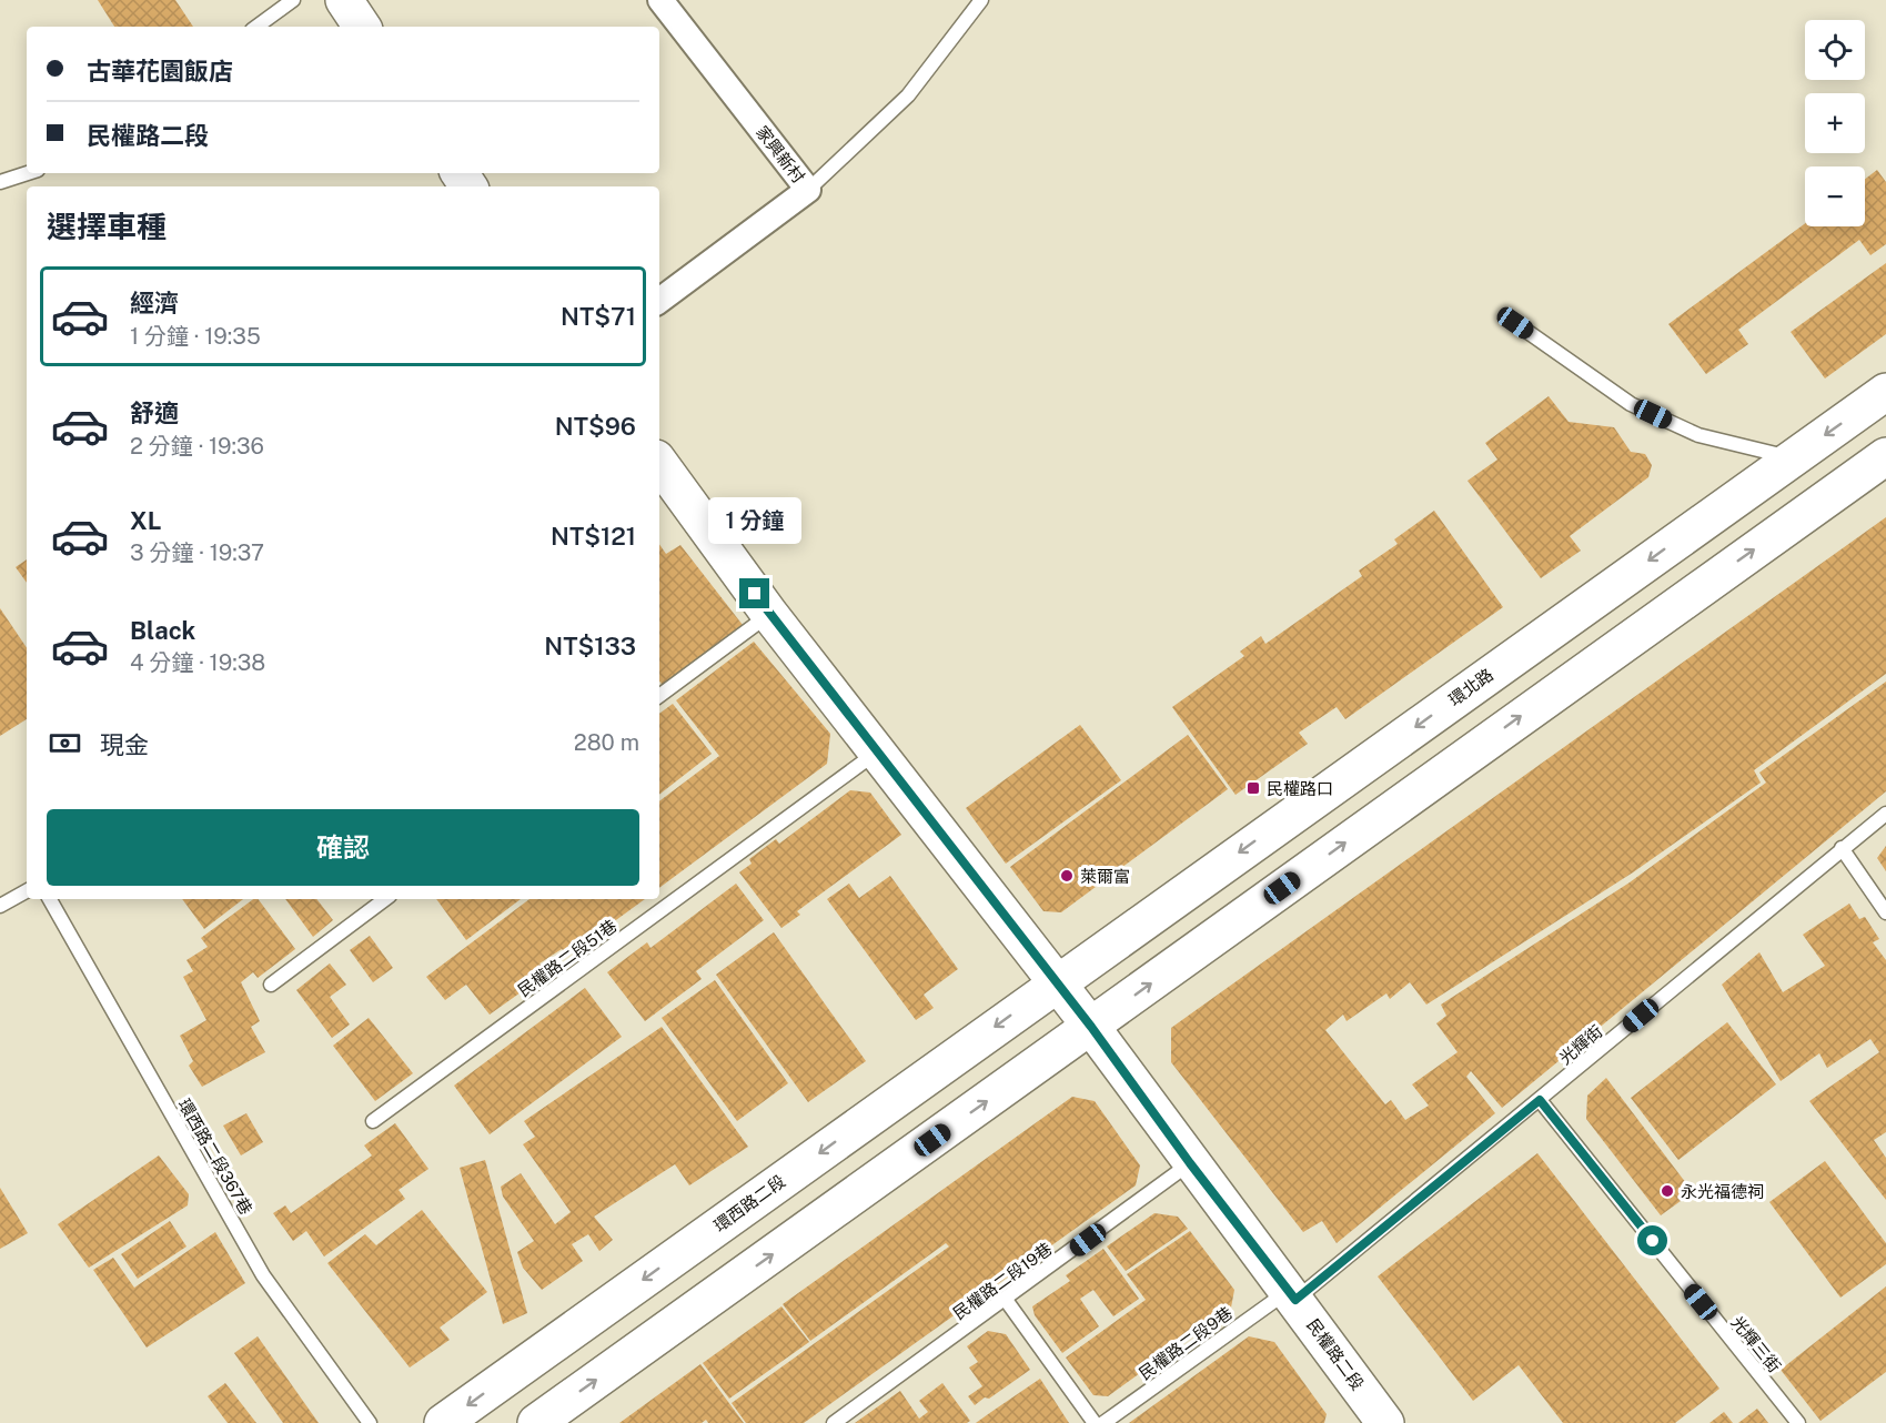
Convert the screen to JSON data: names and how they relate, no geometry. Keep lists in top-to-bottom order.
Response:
{
  "streets": {
    "main road": ["環北路", "環西路二段", "民權路二段"],
    "street": ["家興新村"],
    "lane": [
      "民權路二段51巷",
      "光輝街",
      "環西路二段367巷",
      "民權路二段19巷",
      "民權路二段9巷",
      "光輝三街"
    ]
  },
  "crossings": [
    ["環北路", "環西路二段"],
    ["環北路", "民權路二段"],
    ["民權路二段51巷", "民權路二段"],
    ["光輝街", "民權路二段9巷"],
    ["光輝街", "光輝三街"],
    ["光輝街", "民權路二段"],
    ["環西路二段", "民權路二段"],
    ["民權路二段19巷", "民權路二段"],
    ["民權路二段9巷", "民權路二段"]
  ],
  "places": {
    "transit": ["民權路口"],
    "other": ["萊爾富", "永光福德祠"]
  },
  "page": {
    "map_buttons": ["+", "−"],
    "banner": ["古華花園飯店", "民權路二段"],
    "heading": "選擇車種",
    "list": [
      {
        "name": "經濟",
        "note": "1 分鐘 · 19:35",
        "value": "NT$71"
      },
      {
        "name": "舒適",
        "note": "2 分鐘 · 19:36",
        "value": "NT$96"
      },
      {
        "name": "XL",
        "note": "3 分鐘 · 19:37",
        "value": "NT$121"
      },
      {
        "name": "Black",
        "note": "4 分鐘 · 19:38",
        "value": "NT$133"
      }
    ],
    "bubble": "1 分鐘",
    "pay": ["現金", "280 m"],
    "buttons": "確認"
  }
}
